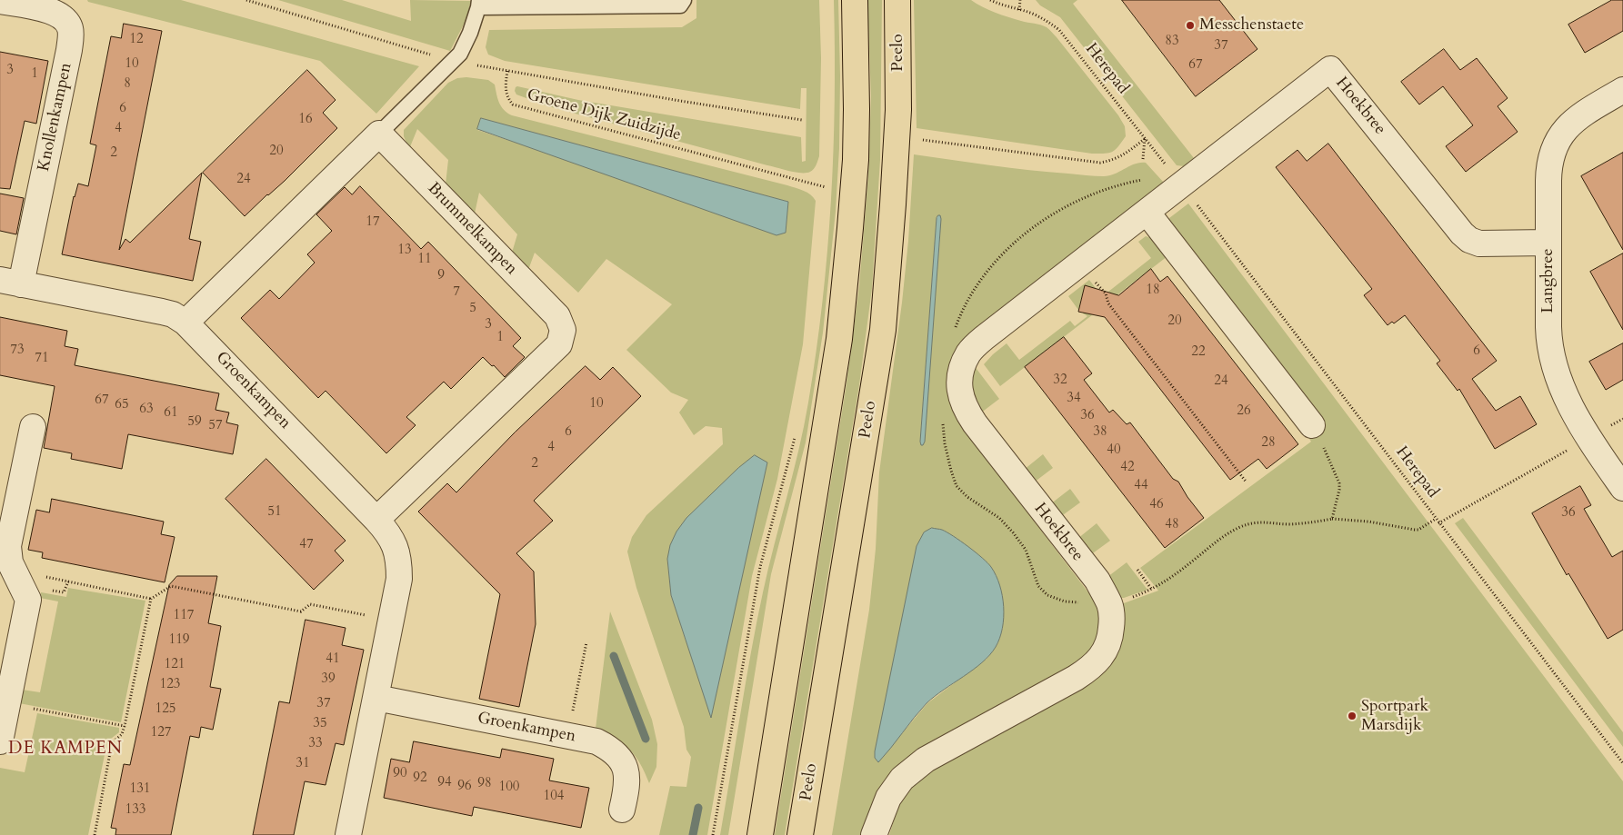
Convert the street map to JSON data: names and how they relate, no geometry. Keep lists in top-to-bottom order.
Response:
{
  "streets": {
    "main road": ["Peelo"],
    "street": [
      "Hoekbree",
      "Knollenkampen",
      "Brummelkampen",
      "Langbree",
      "Groenkampen"
    ],
    "path": ["Herepad", "Groene Dijk Zuidzijde"]
  },
  "crossings": [
    ["Herepad", "Hoekbree"],
    ["Hoekbree", "Langbree"],
    ["Knollenkampen", "Groenkampen"],
    ["Brummelkampen", "Groenkampen"]
  ],
  "districts": ["DE KAMPEN"],
  "places": ["Messchenstaete", "Sportpark Marsdijk"],
  "house_numbers": [
    "12",
    "83",
    "37",
    "10",
    "67",
    "3",
    "1",
    "8",
    "6",
    "16",
    "4",
    "20",
    "2",
    "24",
    "17",
    "13",
    "11",
    "9",
    "18",
    "7",
    "5",
    "20",
    "3",
    "1",
    "73",
    "6",
    "22",
    "71",
    "32",
    "24",
    "34",
    "67",
    "10",
    "65",
    "63",
    "26",
    "61",
    "36",
    "59",
    "57",
    "6",
    "38",
    "28",
    "4",
    "40",
    "2",
    "42",
    "44",
    "46",
    "51",
    "36",
    "48",
    "47",
    "117",
    "119",
    "41",
    "121",
    "39",
    "123",
    "37",
    "125",
    "35",
    "127",
    "33",
    "31",
    "90",
    "92",
    "94",
    "98",
    "96",
    "100",
    "131",
    "104",
    "133"
  ]
}
